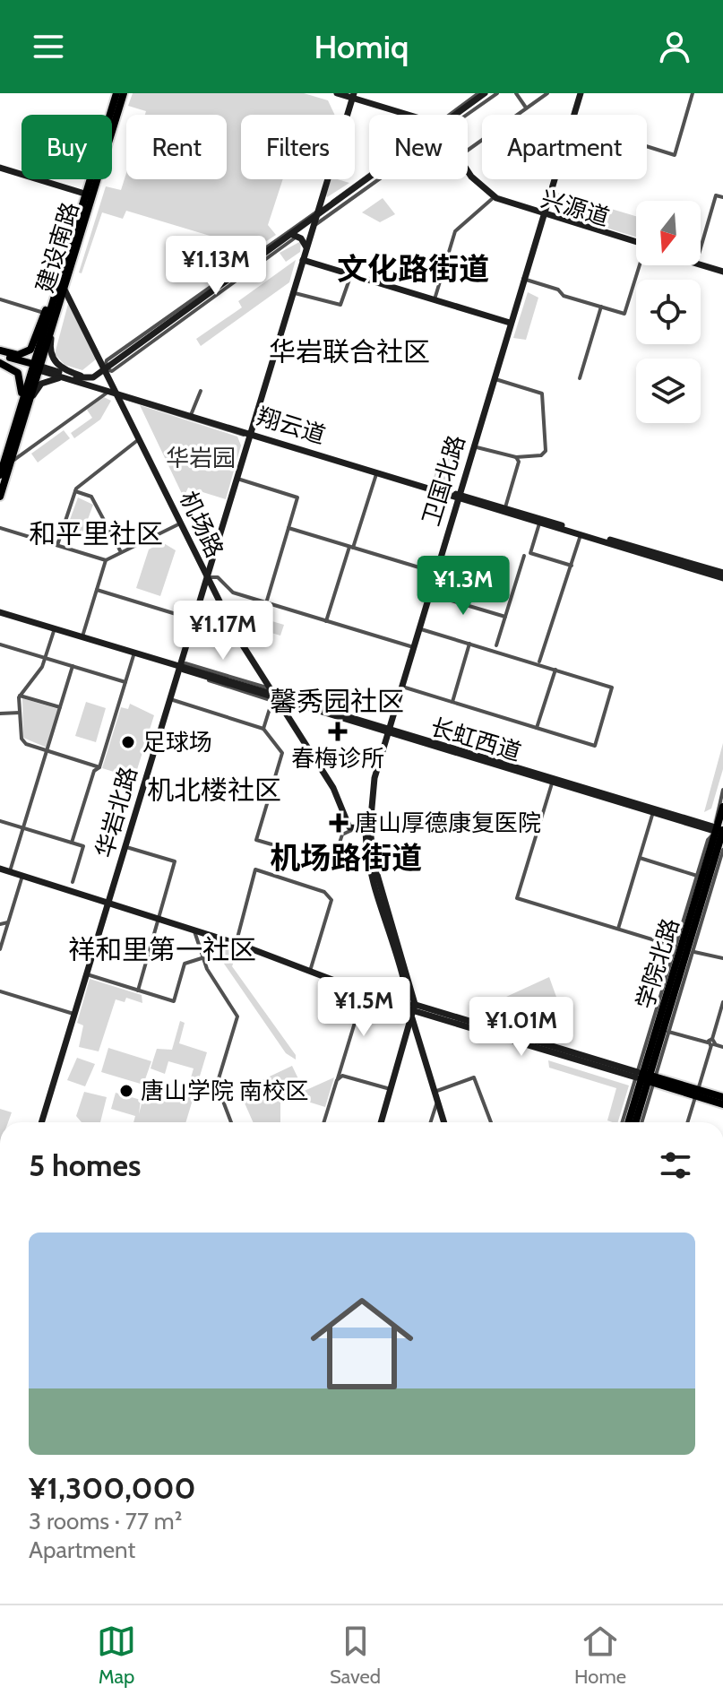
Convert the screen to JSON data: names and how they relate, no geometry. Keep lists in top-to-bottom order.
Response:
{
  "streets": {
    "main road": [
      "兴源道",
      "建设南路",
      "翔云道",
      "卫国北路",
      "机场路",
      "长虹西道",
      "华岩北路",
      "学院北路"
    ]
  },
  "crossings": [
    ["兴源道", "卫国北路"],
    ["建设南路", "翔云道"],
    ["建设南路", "机场路"],
    ["翔云道", "卫国北路"],
    ["翔云道", "机场路"],
    ["翔云道", "华岩北路"],
    ["卫国北路", "长虹西道"],
    ["机场路", "长虹西道"],
    ["机场路", "华岩北路"],
    ["长虹西道", "华岩北路"],
    ["长虹西道", "学院北路"]
  ],
  "districts": [
    "文化路街道",
    "华岩联合社区",
    "和平里社区",
    "馨秀园社区",
    "机北楼社区",
    "机场路街道",
    "祥和里第一社区"
  ],
  "parks": ["华岩园"],
  "places": {
    "health": ["春梅诊所", "唐山厚德康复医院"],
    "other": ["足球场", "唐山学院 南校区"]
  },
  "north": "bottom",
  "page": {
    "header": "Homiq",
    "chip": [
      "Buy",
      "Rent",
      "Filters",
      "New",
      "Apartment"
    ],
    "price": [
      "¥1.13M",
      "¥1.3M",
      "¥1.17M",
      "¥1.5M",
      "¥1.01M"
    ],
    "heading": "5 homes",
    "list": [
      {
        "name": "¥1,300,000",
        "note": "3 rooms · 77 m² · Apartment"
      }
    ],
    "tabs": ["Map", "Saved", "Home"]
  }
}
